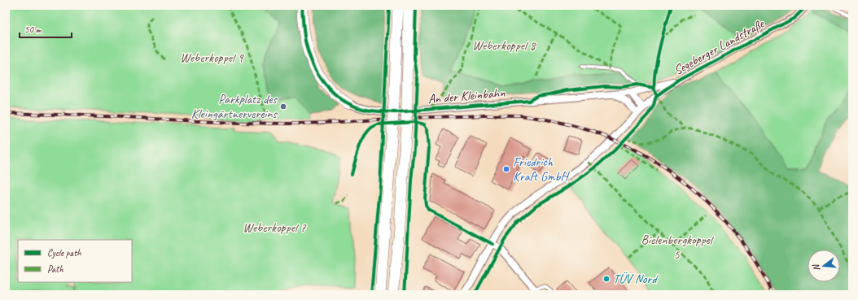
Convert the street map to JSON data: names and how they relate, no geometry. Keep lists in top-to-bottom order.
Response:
{
  "streets": {
    "street": ["Segeberger Landstraße", "An der Kleinbahn"]
  },
  "crossings": [
    ["Segeberger Landstraße", "An der Kleinbahn"]
  ],
  "parks": [
    "Weberkoppel 8",
    "Weberkoppel 9",
    "Weberkoppel 7",
    "Bielenbergkoppel 5"
  ],
  "places": ["Parkplatz des Kleingärtnervereins", "Friedrich Kraft GmbH", "TÜV Nord"],
  "legend": ["Cycle path", "Path"],
  "scale_bar": "50 m",
  "north": "left"
}
